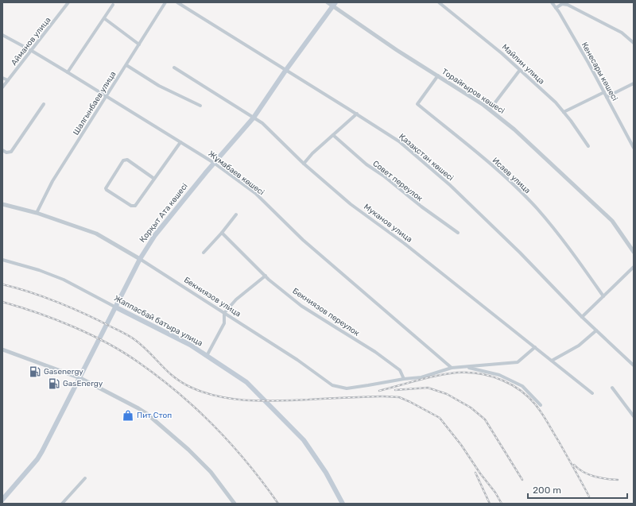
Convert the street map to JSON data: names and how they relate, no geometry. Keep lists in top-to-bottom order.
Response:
{
  "streets": {
    "main road": ["Қорқыт Ата көшесі", "Жаппасбай батыра улица"],
    "street": [
      "Айманов улица",
      "Майлин улица",
      "Кенесары көшесі",
      "Торайғыров көшесі",
      "Шалгынбаев улица",
      "Қазақстан көшесі",
      "Жұмабаев көшесі",
      "Исаев улица",
      "Совет переулок",
      "Муканов улица",
      "Бекниязов улица",
      "Бекниязов переулок"
    ]
  },
  "crossings": [
    ["Айманов улица", "Жұмабаев көшесі"],
    ["Торайғыров көшесі", "Исаев улица"],
    ["Торайғыров көшесі", "Қорқыт Ата көшесі"],
    ["Шалгынбаев улица", "Жұмабаев көшесі"],
    ["Шалгынбаев улица", "Бекниязов улица"],
    ["Қазақстан көшесі", "Қорқыт Ата көшесі"],
    ["Жұмабаев көшесі", "Қорқыт Ата көшесі"],
    ["Жұмабаев көшесі", "Бекниязов улица"],
    ["Қорқыт Ата көшесі", "Муканов улица"],
    ["Қорқыт Ата көшесі", "Бекниязов улица"],
    ["Қорқыт Ата көшесі", "Жаппасбай батыра улица"],
    ["Бекниязов улица", "Бекниязов переулок"]
  ],
  "places": {
    "fuel station": ["Gasenergy", "GasEnergy"],
    "shop": ["Пит Стоп"]
  },
  "scale_bar": "200 m"
}
